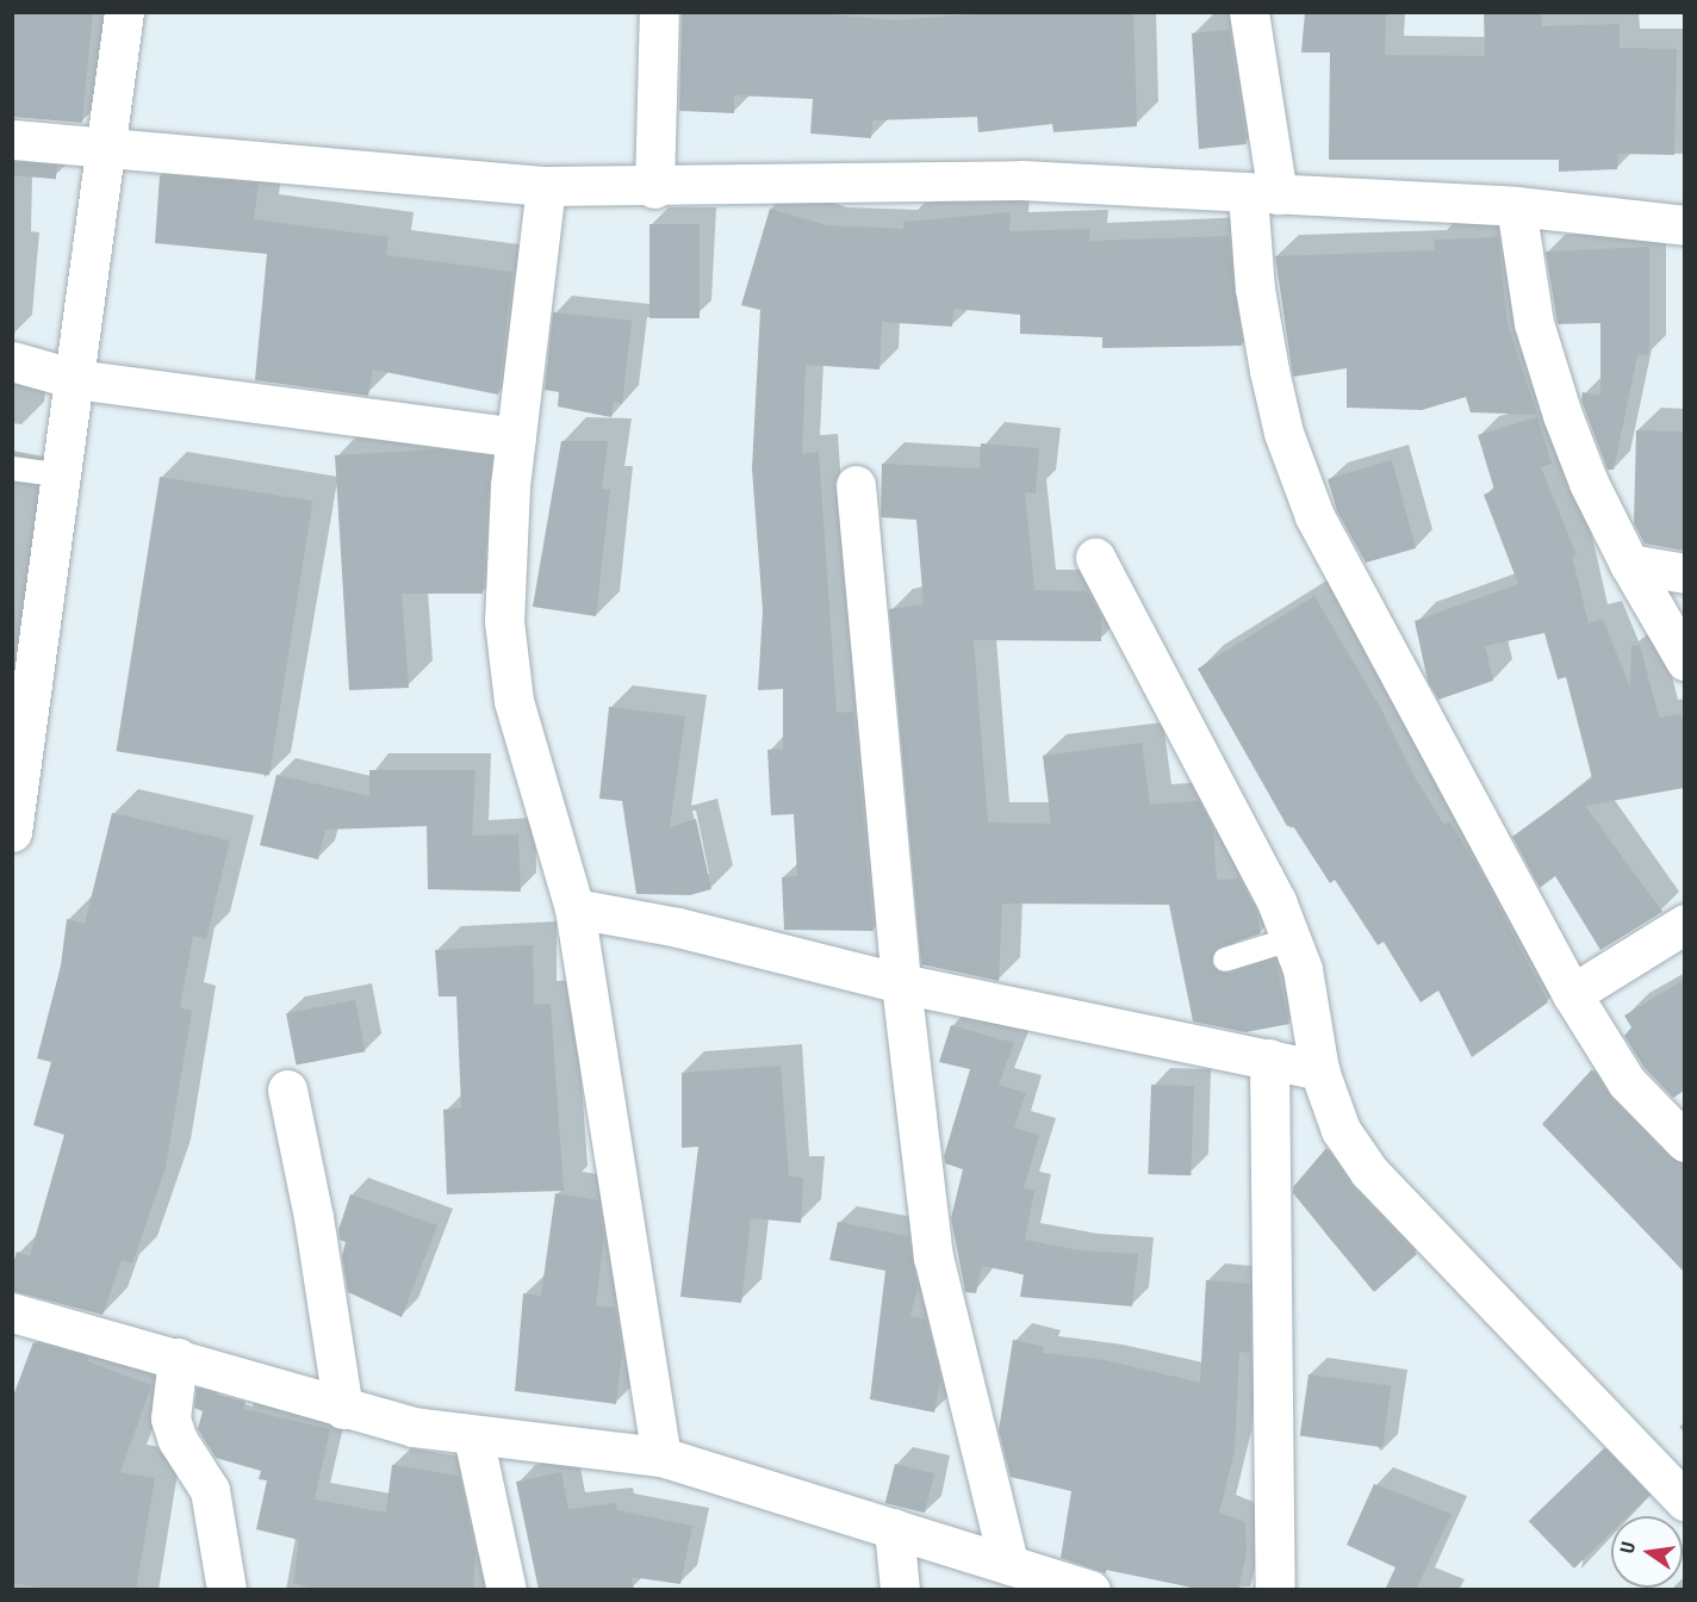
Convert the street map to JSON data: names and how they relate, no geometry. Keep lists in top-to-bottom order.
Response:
{
  "north": "left"
}
